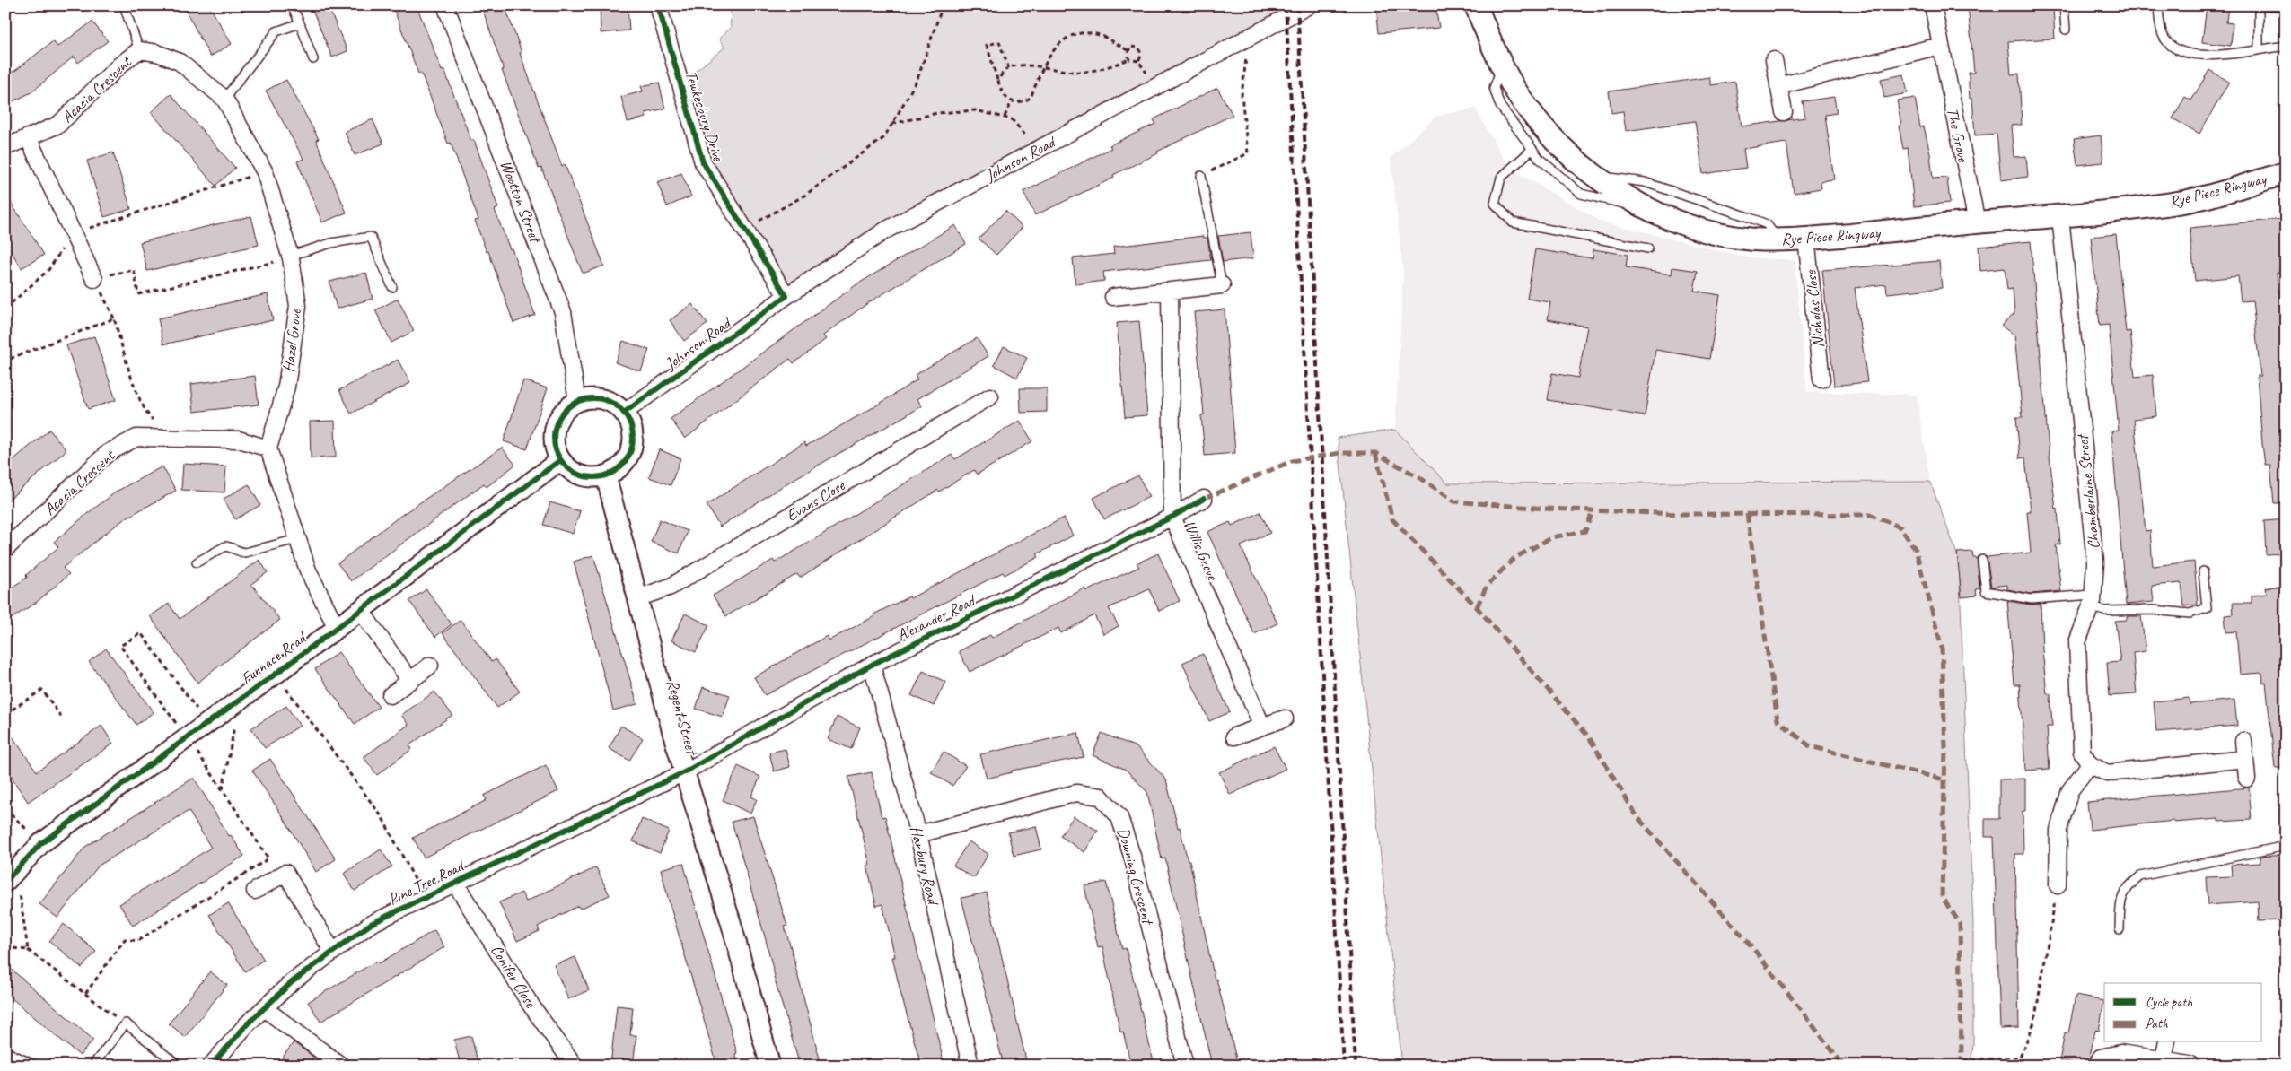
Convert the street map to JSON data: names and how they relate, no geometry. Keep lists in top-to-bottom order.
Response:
{
  "streets": {
    "main road": ["Rye Piece Ringway"],
    "street": [
      "Acacia Crescent",
      "Tewkesbury Drive",
      "The Grove",
      "Johnson Road",
      "Wootton Street",
      "Nicholas Close",
      "Hazel Grove",
      "Chamberlaine Street",
      "Evans Close",
      "Willis Grove",
      "Alexander Road",
      "Furnace Road",
      "Regent Street",
      "Hanbury Road",
      "Downing Crescent",
      "Pine Tree Road",
      "Conifer Close"
    ]
  },
  "crossings": [
    ["Acacia Crescent", "Hazel Grove"],
    ["Tewkesbury Drive", "Johnson Road"],
    ["The Grove", "Rye Piece Ringway"],
    ["Johnson Road", "Wootton Street"],
    ["Johnson Road", "Furnace Road"],
    ["Johnson Road", "Regent Street"],
    ["Rye Piece Ringway", "Nicholas Close"],
    ["Rye Piece Ringway", "Chamberlaine Street"],
    ["Wootton Street", "Furnace Road"],
    ["Wootton Street", "Regent Street"],
    ["Evans Close", "Regent Street"],
    ["Willis Grove", "Alexander Road"],
    ["Alexander Road", "Regent Street"],
    ["Alexander Road", "Hanbury Road"],
    ["Alexander Road", "Pine Tree Road"],
    ["Furnace Road", "Regent Street"],
    ["Regent Street", "Pine Tree Road"],
    ["Hanbury Road", "Downing Crescent"],
    ["Pine Tree Road", "Conifer Close"]
  ],
  "legend": ["Cycle path", "Path"]
}
